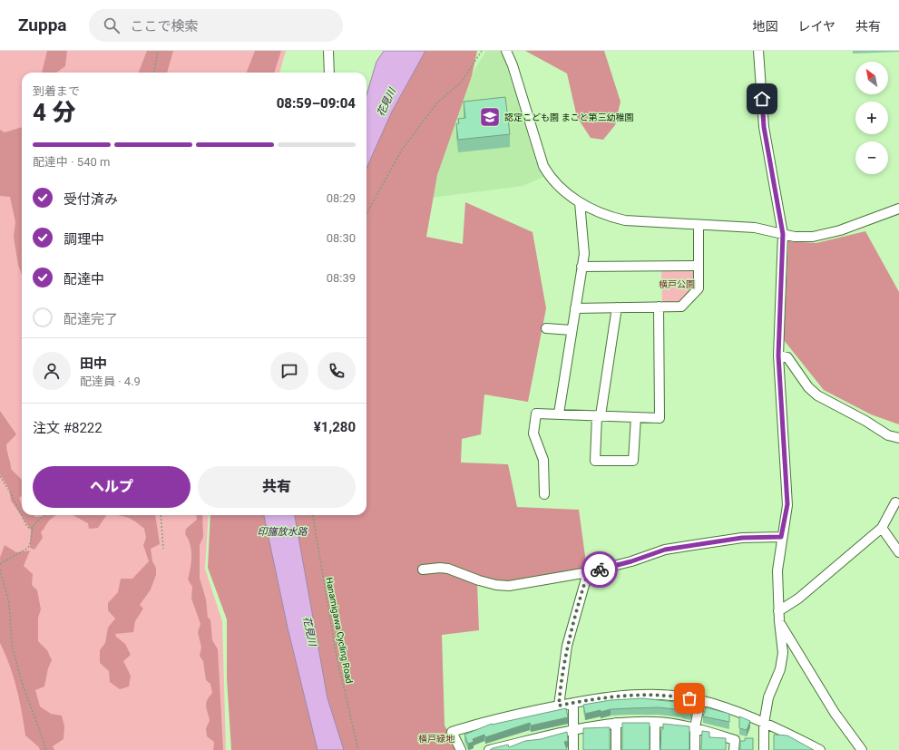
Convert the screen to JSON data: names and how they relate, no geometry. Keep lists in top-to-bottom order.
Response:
{
  "streets": {
    "path": ["Hanamigawa Cycling Road"]
  },
  "water": ["花見川", "印旛放水路"],
  "parks": ["横戸公園", "横戸緑地"],
  "places": {
    "school or university": ["認定こども園 まこと第三幼稚園"]
  },
  "north": "top left",
  "page": {
    "header": "Zuppa",
    "search": "ここで検索",
    "nav": ["地図", "レイヤ", "共有"],
    "map_buttons": ["+", "−"],
    "heading": ["4 分", "到着まで", "08:59–09:04"],
    "panel": [
      "田中",
      "配達員 · 4.9",
      "注文 #8222",
      "¥1,280"
    ],
    "bar": "配達中 · 540 m",
    "list": [
      ["受付済み", "08:29"],
      ["調理中", "08:30"],
      ["配達中", "08:39"],
      "配達完了"
    ],
    "buttons": ["ヘルプ", "共有"]
  }
}
